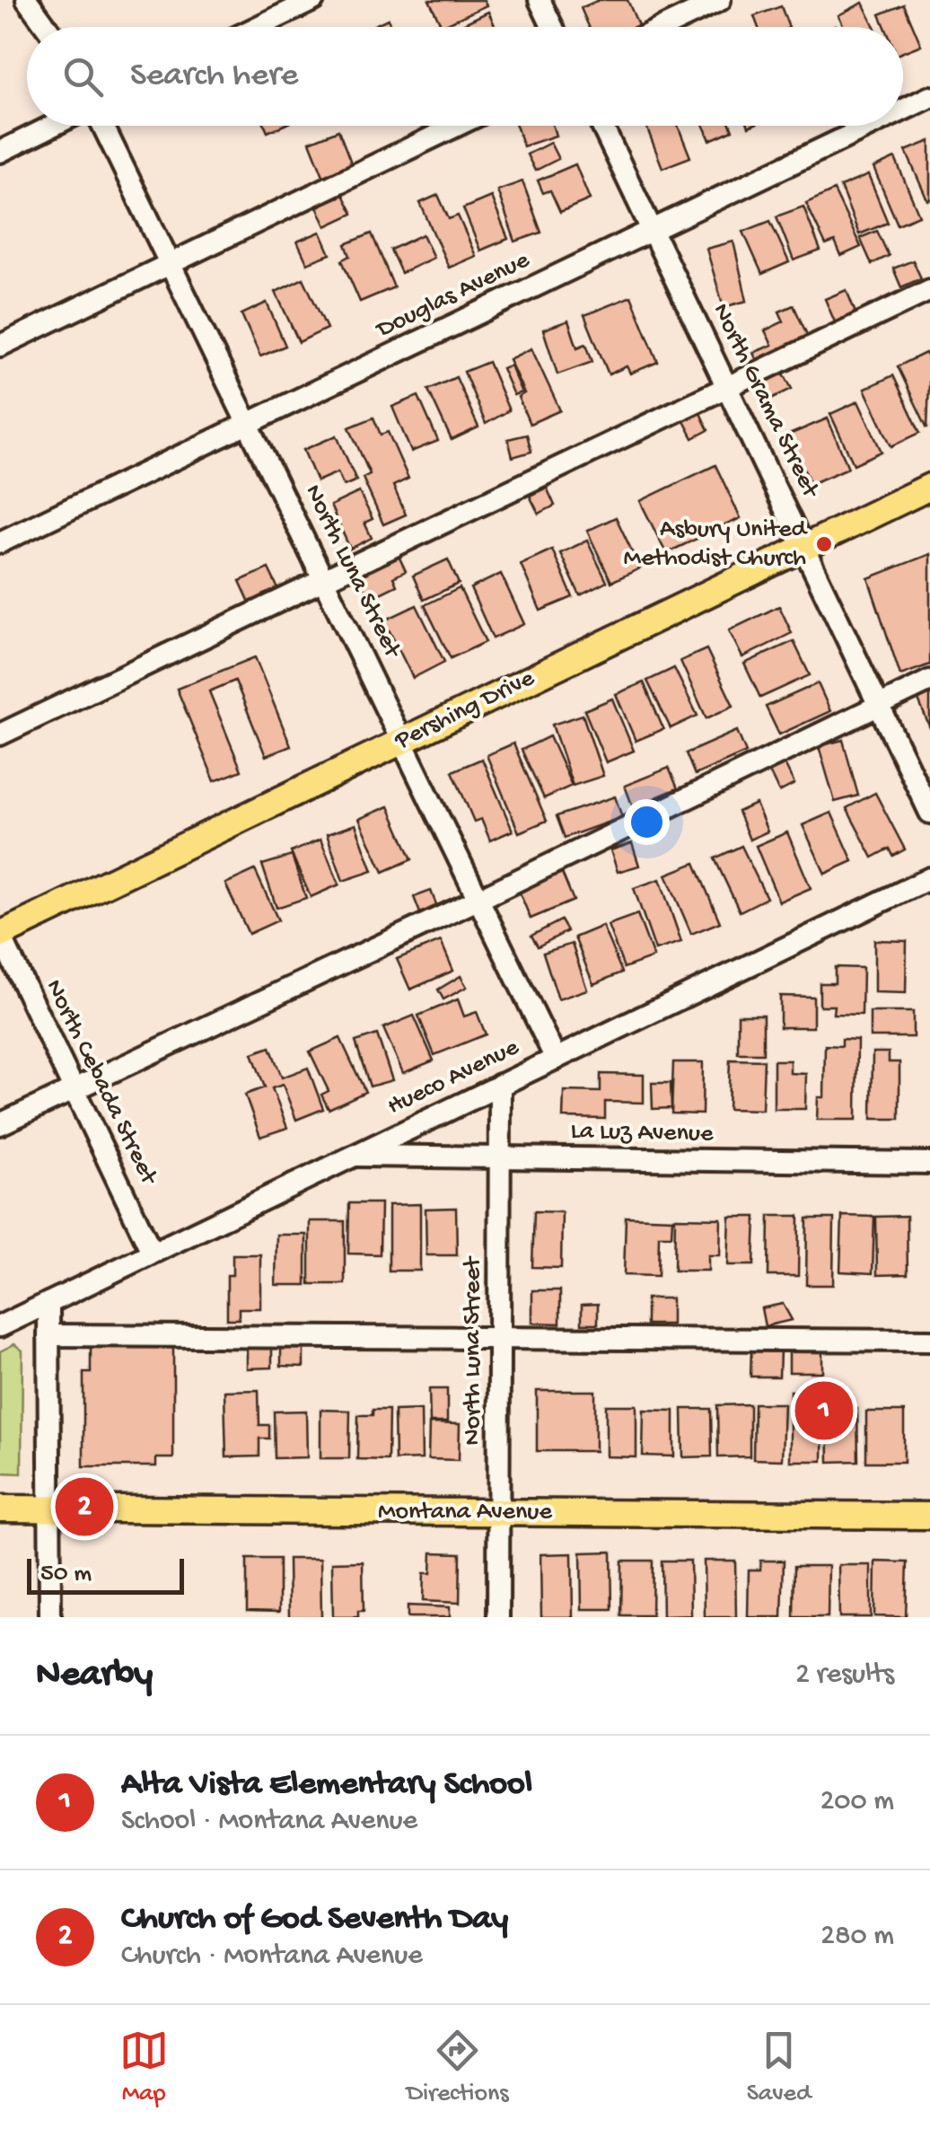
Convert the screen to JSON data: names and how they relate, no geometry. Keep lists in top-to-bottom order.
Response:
{
  "streets": {
    "main road": ["Pershing Drive", "Montana Avenue"],
    "street": [
      "Douglas Avenue",
      "North Grama Street",
      "North Luna Street",
      "Hueco Avenue",
      "North Cebada Street",
      "La Luz Avenue"
    ]
  },
  "crossings": [
    ["Douglas Avenue", "North Grama Street"],
    ["Douglas Avenue", "North Luna Street"],
    ["North Grama Street", "Pershing Drive"],
    ["North Luna Street", "Pershing Drive"],
    ["North Luna Street", "Hueco Avenue"],
    ["North Luna Street", "La Luz Avenue"],
    ["North Luna Street", "Montana Avenue"],
    ["Pershing Drive", "North Cebada Street"],
    ["Hueco Avenue", "North Cebada Street"],
    ["Hueco Avenue", "La Luz Avenue"]
  ],
  "places": ["Asbury United Methodist Church"],
  "scale_bar": "50 m",
  "page": {
    "search": "Search here",
    "pins": ["1", "2"],
    "scale": "50 m",
    "heading": ["Nearby", "2 results"],
    "list": [
      {
        "mark": "1",
        "name": "Alta Vista Elementary School",
        "note": "School · Montana Avenue",
        "value": "200 m"
      },
      {
        "mark": "2",
        "name": "Church of God Seventh Day",
        "note": "Church · Montana Avenue",
        "value": "280 m"
      }
    ],
    "nav": ["Map", "Directions", "Saved"]
  }
}
